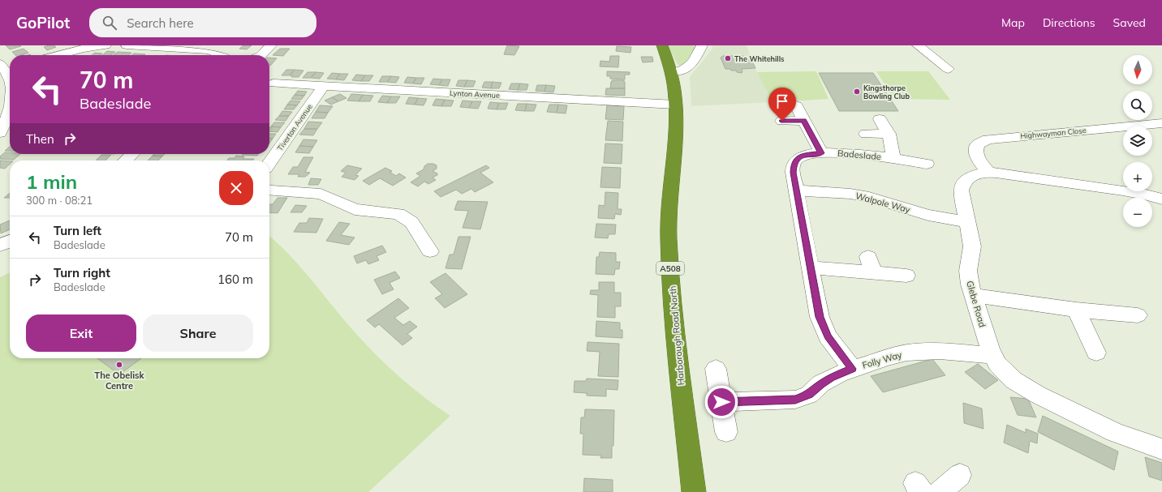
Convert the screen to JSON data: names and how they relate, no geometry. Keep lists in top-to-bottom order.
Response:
{
  "streets": {
    "highway": ["A508", "Harborough Road North"],
    "street": [
      "Lynton Avenue",
      "Tiverton Avenue",
      "Highwayman Close",
      "Badeslade",
      "Walpole Way",
      "Glebe Road",
      "Folly Way"
    ]
  },
  "crossings": [
    ["Lynton Avenue", "Tiverton Avenue"],
    ["Lynton Avenue", "Harborough Road North"],
    ["Highwayman Close", "Glebe Road"],
    ["Badeslade", "Walpole Way"],
    ["Badeslade", "Folly Way"],
    ["Walpole Way", "Glebe Road"],
    ["Glebe Road", "Folly Way"]
  ],
  "places": ["The Whitehills", "Kingsthorpe Bowling Club", "The Obelisk Centre"],
  "north": "bottom",
  "page": {
    "header": "GoPilot",
    "search": "Search here",
    "nav": ["Map", "Directions", "Saved"],
    "map_buttons": ["+", "−"],
    "turn": ["70 m", "Badeslade"],
    "then": "Then",
    "heading": ["1 min", "300 m · 08:21"],
    "list": [
      {
        "name": "Turn left",
        "note": "Badeslade",
        "value": "70 m"
      },
      {
        "name": "Turn right",
        "note": "Badeslade",
        "value": "160 m"
      }
    ],
    "buttons": ["Exit", "Share"]
  }
}
